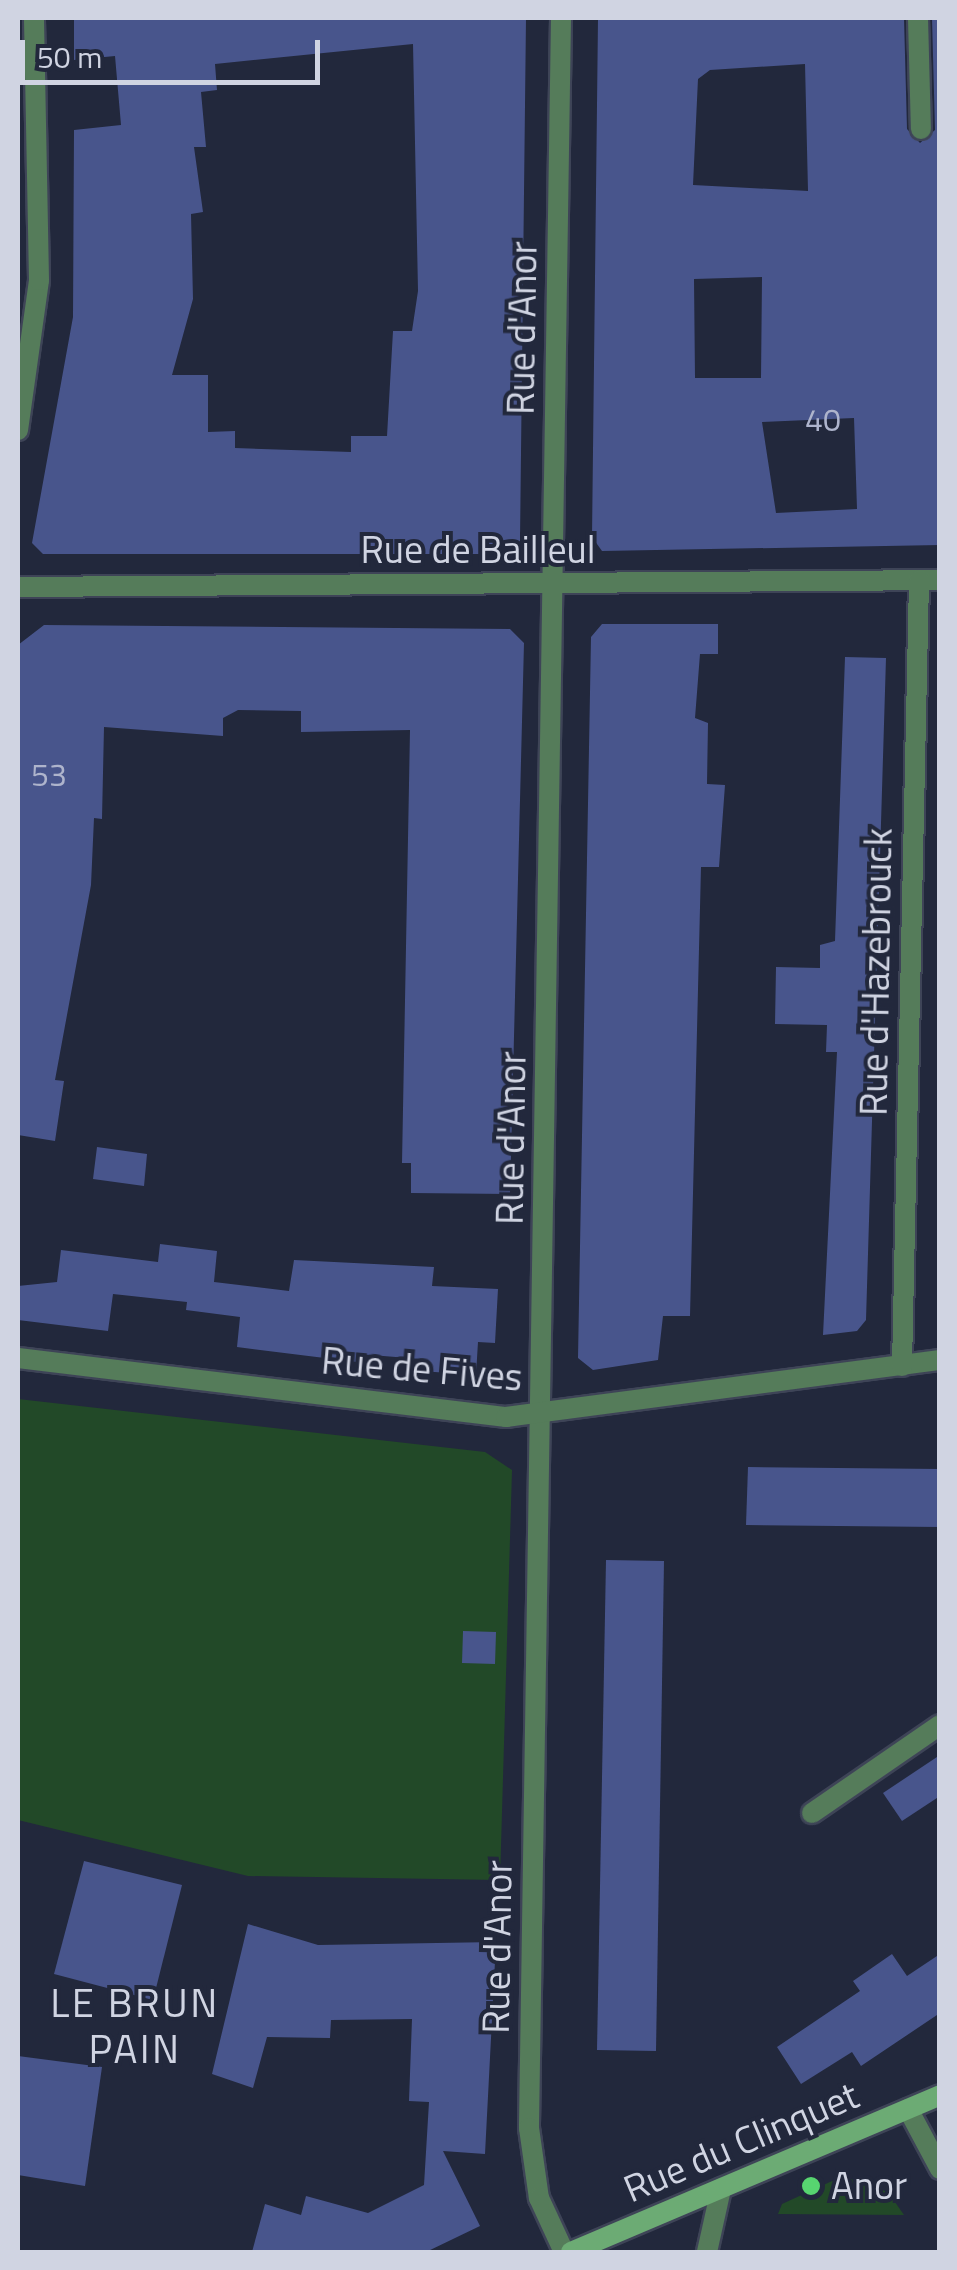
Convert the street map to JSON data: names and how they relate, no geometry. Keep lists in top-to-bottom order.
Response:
{
  "streets": {
    "street": [
      "Rue d'Anor",
      "Rue de Bailleul",
      "Rue d'Hazebrouck",
      "Rue de Fives",
      "Rue du Clinquet"
    ]
  },
  "crossings": [
    ["Rue d'Anor", "Rue de Bailleul"],
    ["Rue d'Anor", "Rue de Fives"],
    ["Rue d'Anor", "Rue du Clinquet"],
    ["Rue de Bailleul", "Rue d'Hazebrouck"],
    ["Rue d'Hazebrouck", "Rue de Fives"]
  ],
  "districts": ["LE BRUN PAIN"],
  "places": ["Anor"],
  "house_numbers": ["40", "53"],
  "scale_bar": "50 m"
}
